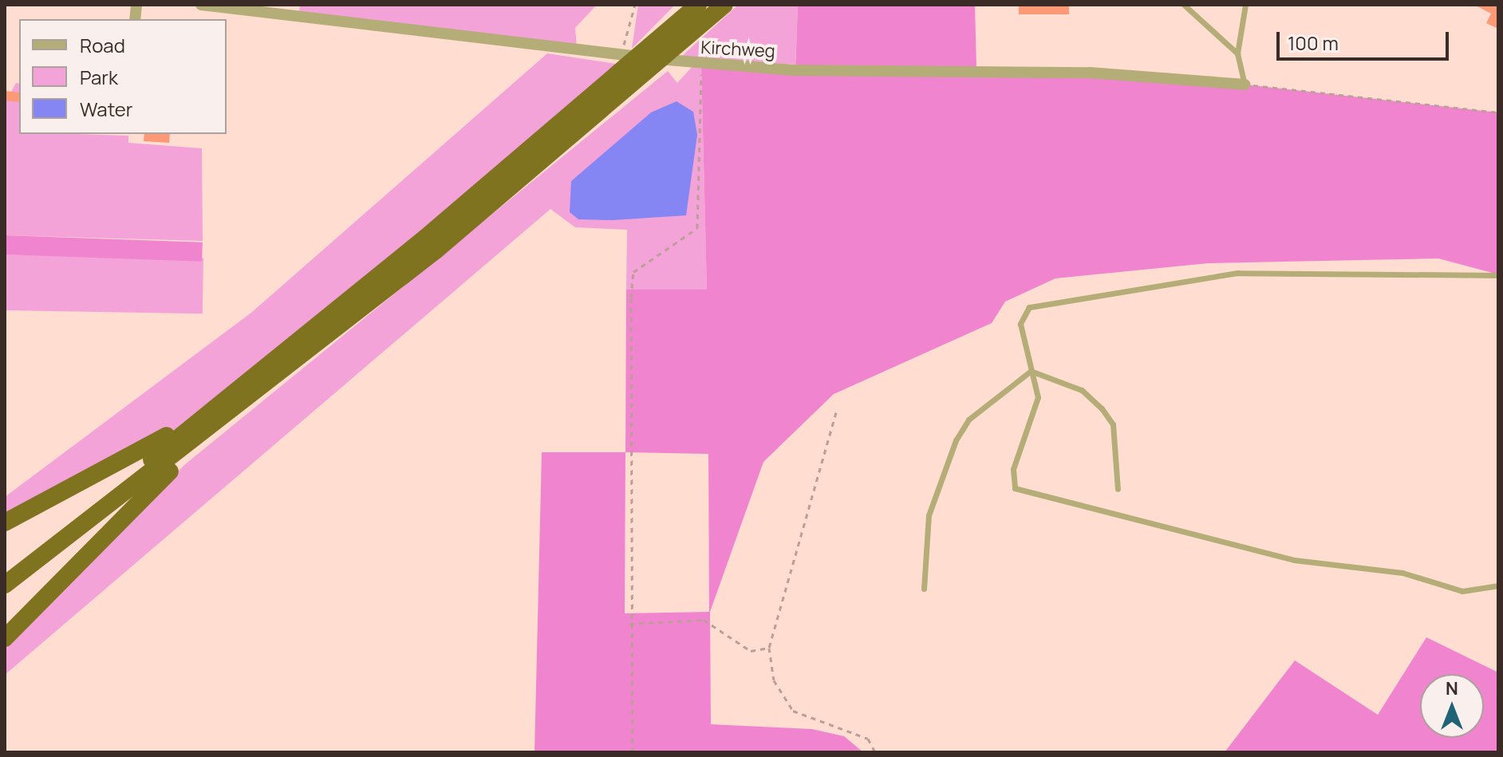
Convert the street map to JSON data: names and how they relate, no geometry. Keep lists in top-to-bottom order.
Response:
{
  "streets": {
    "street": ["Kirchweg"]
  },
  "legend": ["Road", "Park", "Water"],
  "scale_bar": "100 m",
  "north": "top"
}
